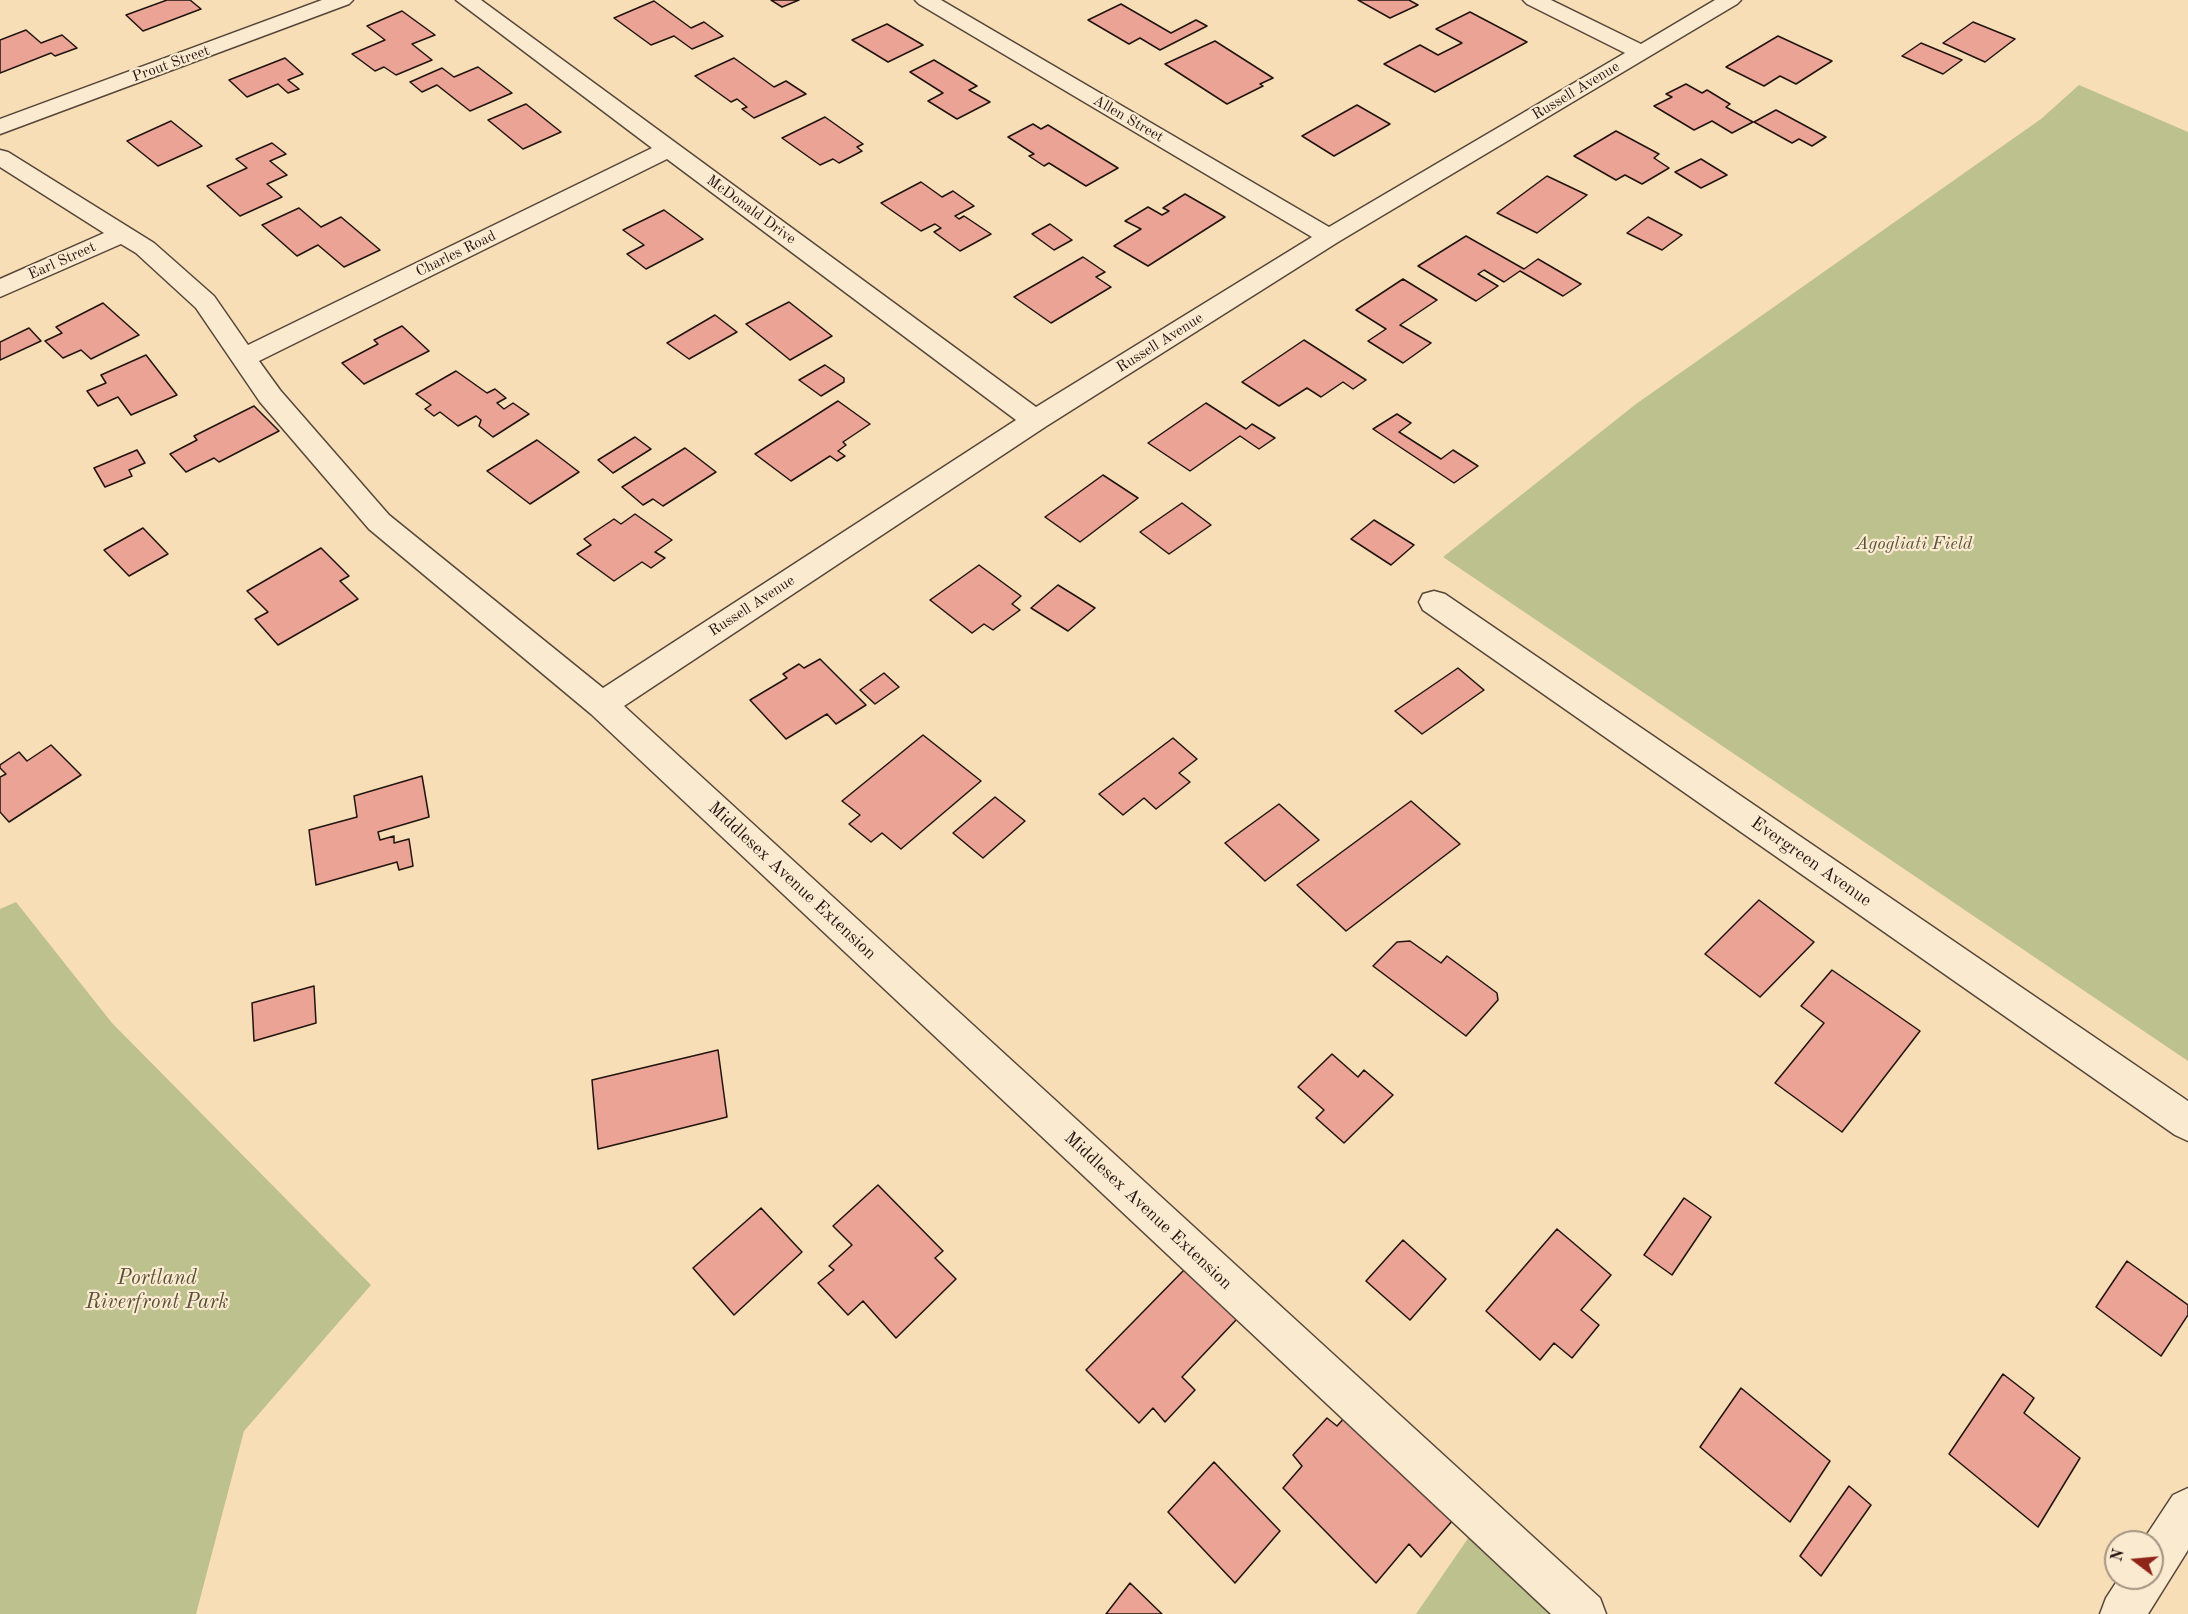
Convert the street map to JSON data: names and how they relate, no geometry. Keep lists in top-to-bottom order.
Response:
{
  "streets": {
    "street": [
      "Prout Street",
      "Russell Avenue",
      "Allen Street",
      "McDonald Drive",
      "Charles Road",
      "Earl Street",
      "Evergreen Avenue",
      "Middlesex Avenue Extension"
    ]
  },
  "crossings": [
    ["Russell Avenue", "Allen Street"],
    ["Russell Avenue", "McDonald Drive"],
    ["Russell Avenue", "Middlesex Avenue Extension"],
    ["McDonald Drive", "Charles Road"],
    ["Charles Road", "Middlesex Avenue Extension"],
    ["Earl Street", "Middlesex Avenue Extension"]
  ],
  "parks": ["Agogliati Field", "Portland Riverfront Park"],
  "north": "left"
}
